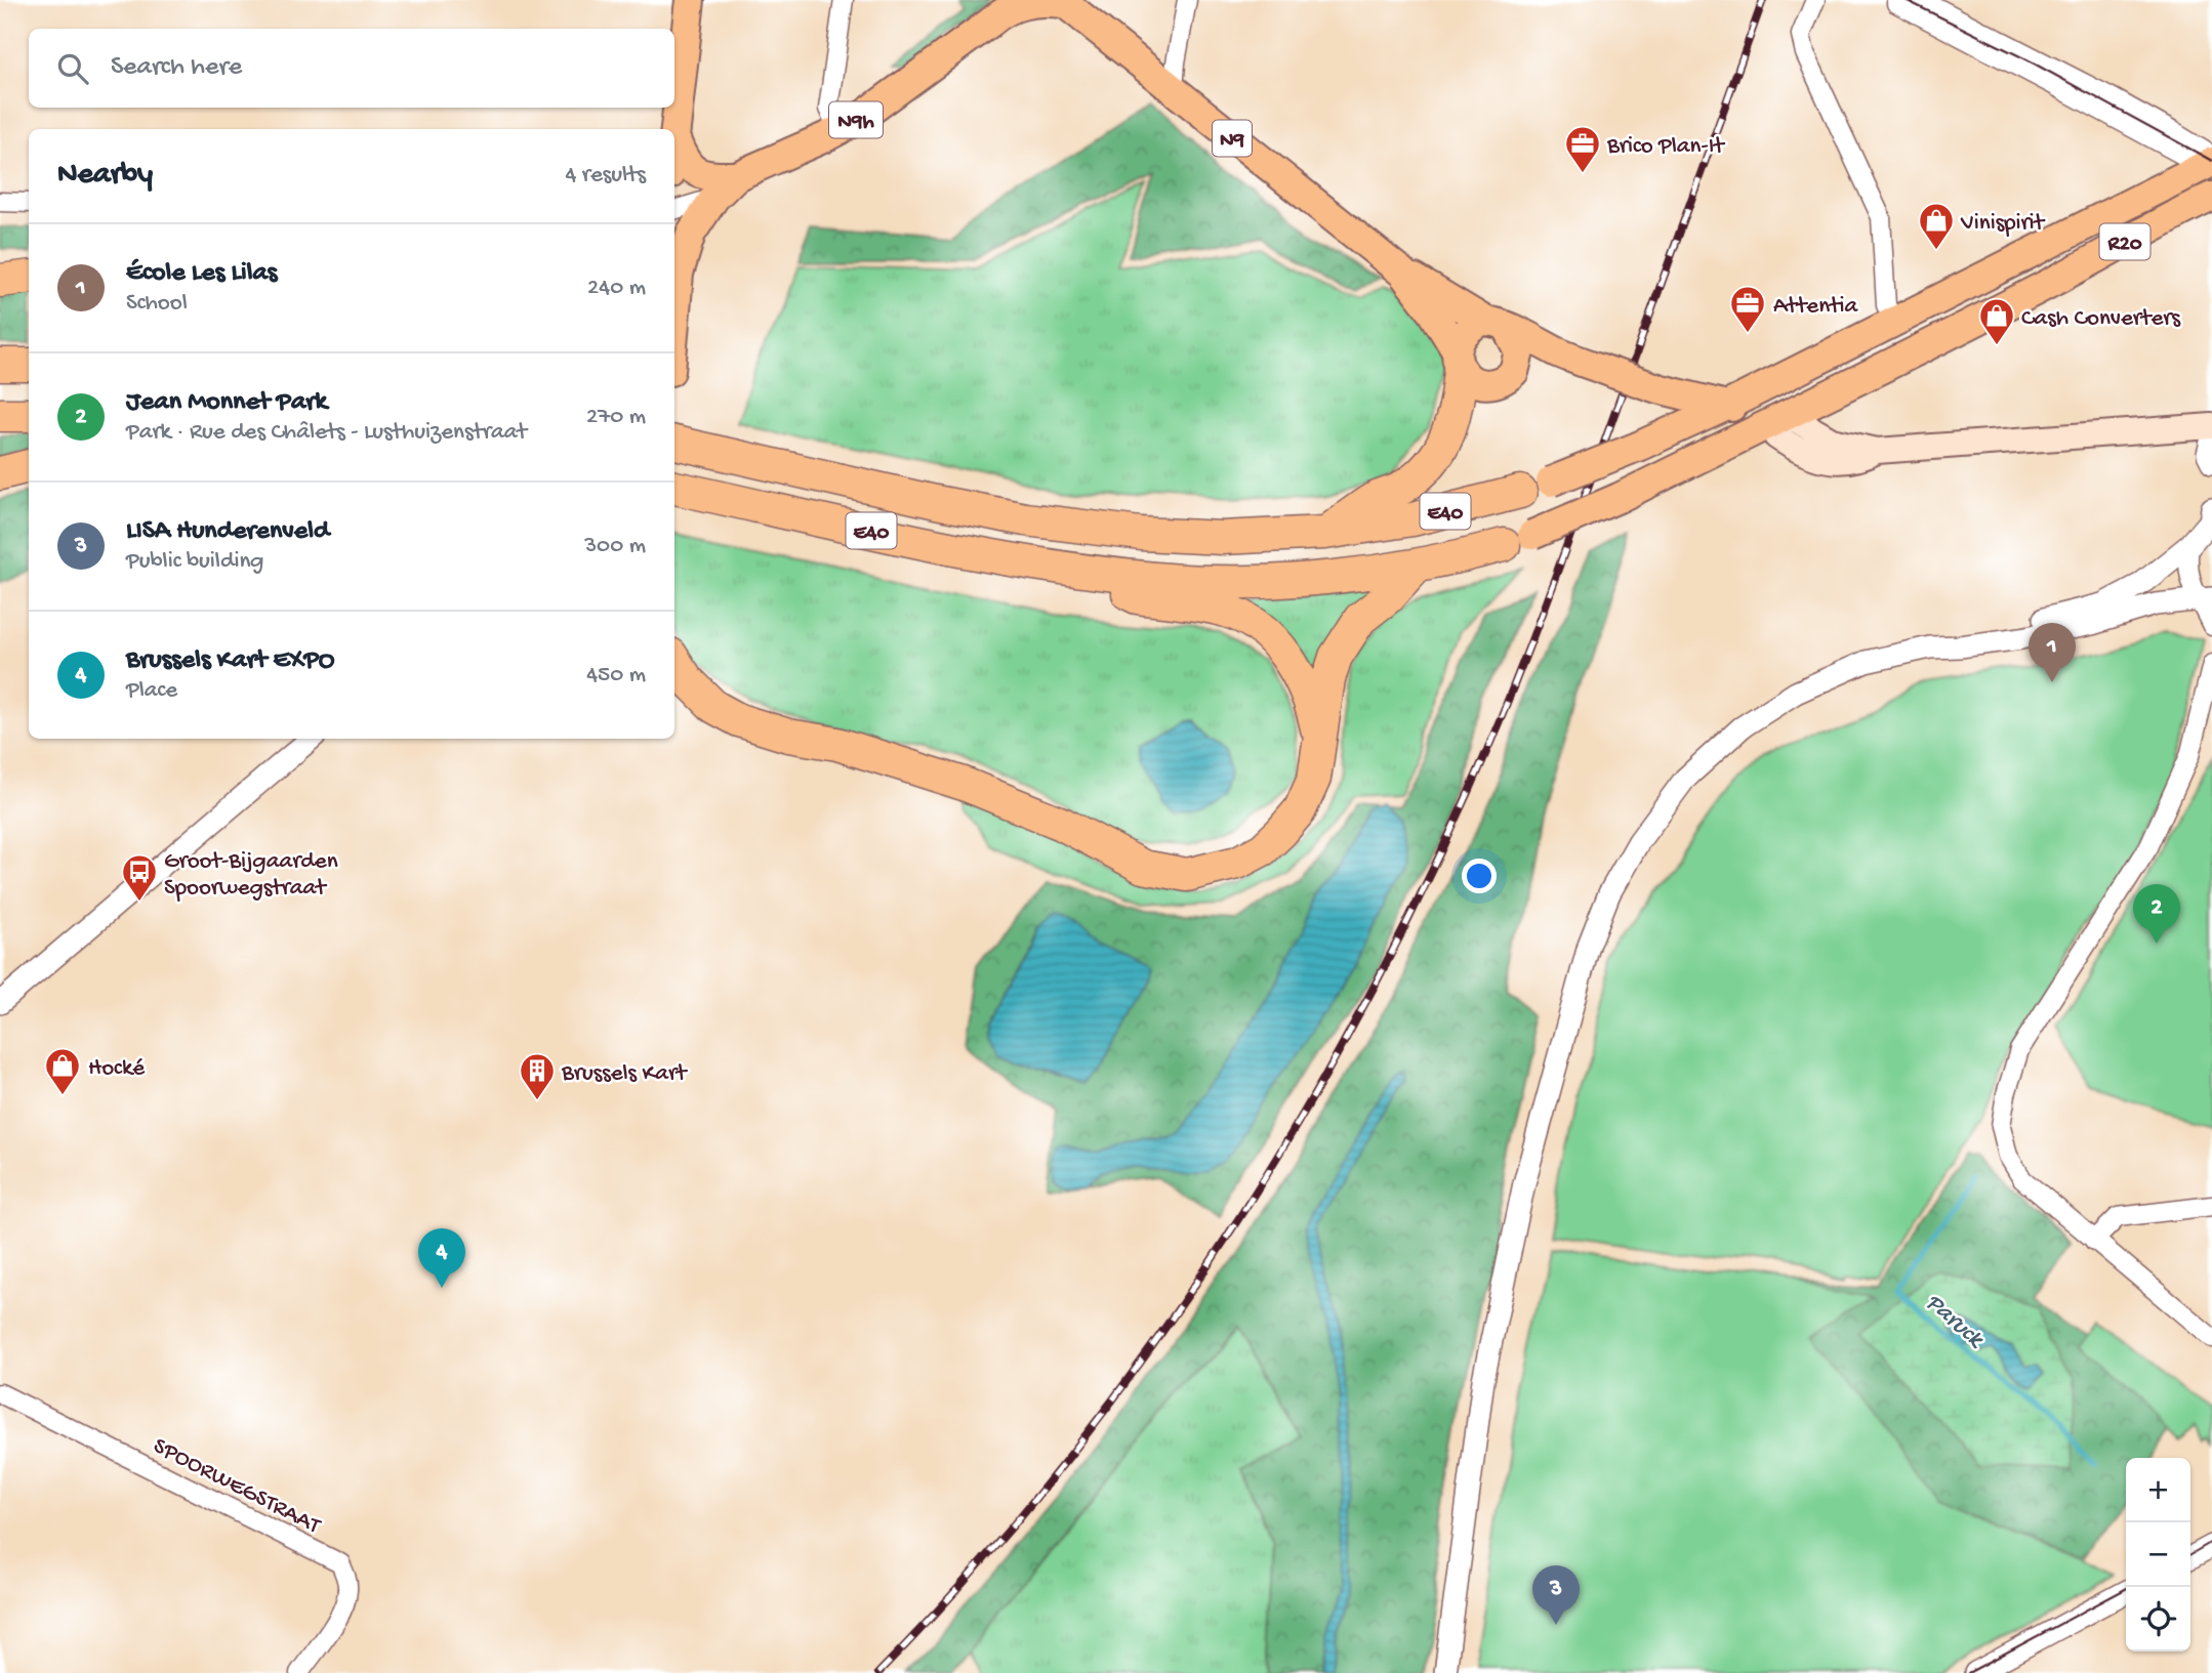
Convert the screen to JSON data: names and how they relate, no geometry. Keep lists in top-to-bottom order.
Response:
{
  "streets": {
    "highway": ["E40"],
    "main road": ["N9h", "N9", "R20"],
    "street": ["SPOORWEGSTRAAT"]
  },
  "crossings": [
    ["N9h", "N9"],
    ["N9", "R20"],
    ["N9", "E40"],
    ["R20", "E40"]
  ],
  "water": ["Paruck"],
  "places": {
    "office": ["Brico Plan-It", "Attentia"],
    "shop": ["Vinispirit", "Cash Converters", "Hocké"],
    "bus stop": ["Groot-Bijgaarden Spoorwegstraat"],
    "building": ["Brussels Kart"]
  },
  "page": {
    "search": "Search here",
    "heading": ["Nearby", "4 results"],
    "list": [
      {
        "mark": "1",
        "name": "École Les Lilas",
        "note": "School",
        "value": "240 m"
      },
      {
        "mark": "2",
        "name": "Jean Monnet Park",
        "note": "Park · Rue des Châlets - Lusthuizenstraat",
        "value": "270 m"
      },
      {
        "mark": "3",
        "name": "LISA Hunderenveld",
        "note": "Public building",
        "value": "300 m"
      },
      {
        "mark": "4",
        "name": "Brussels Kart EXPO",
        "note": "Place",
        "value": "450 m"
      }
    ],
    "pins": [
      "1",
      "2",
      "4",
      "3"
    ],
    "map_buttons": ["+", "−"]
  }
}
